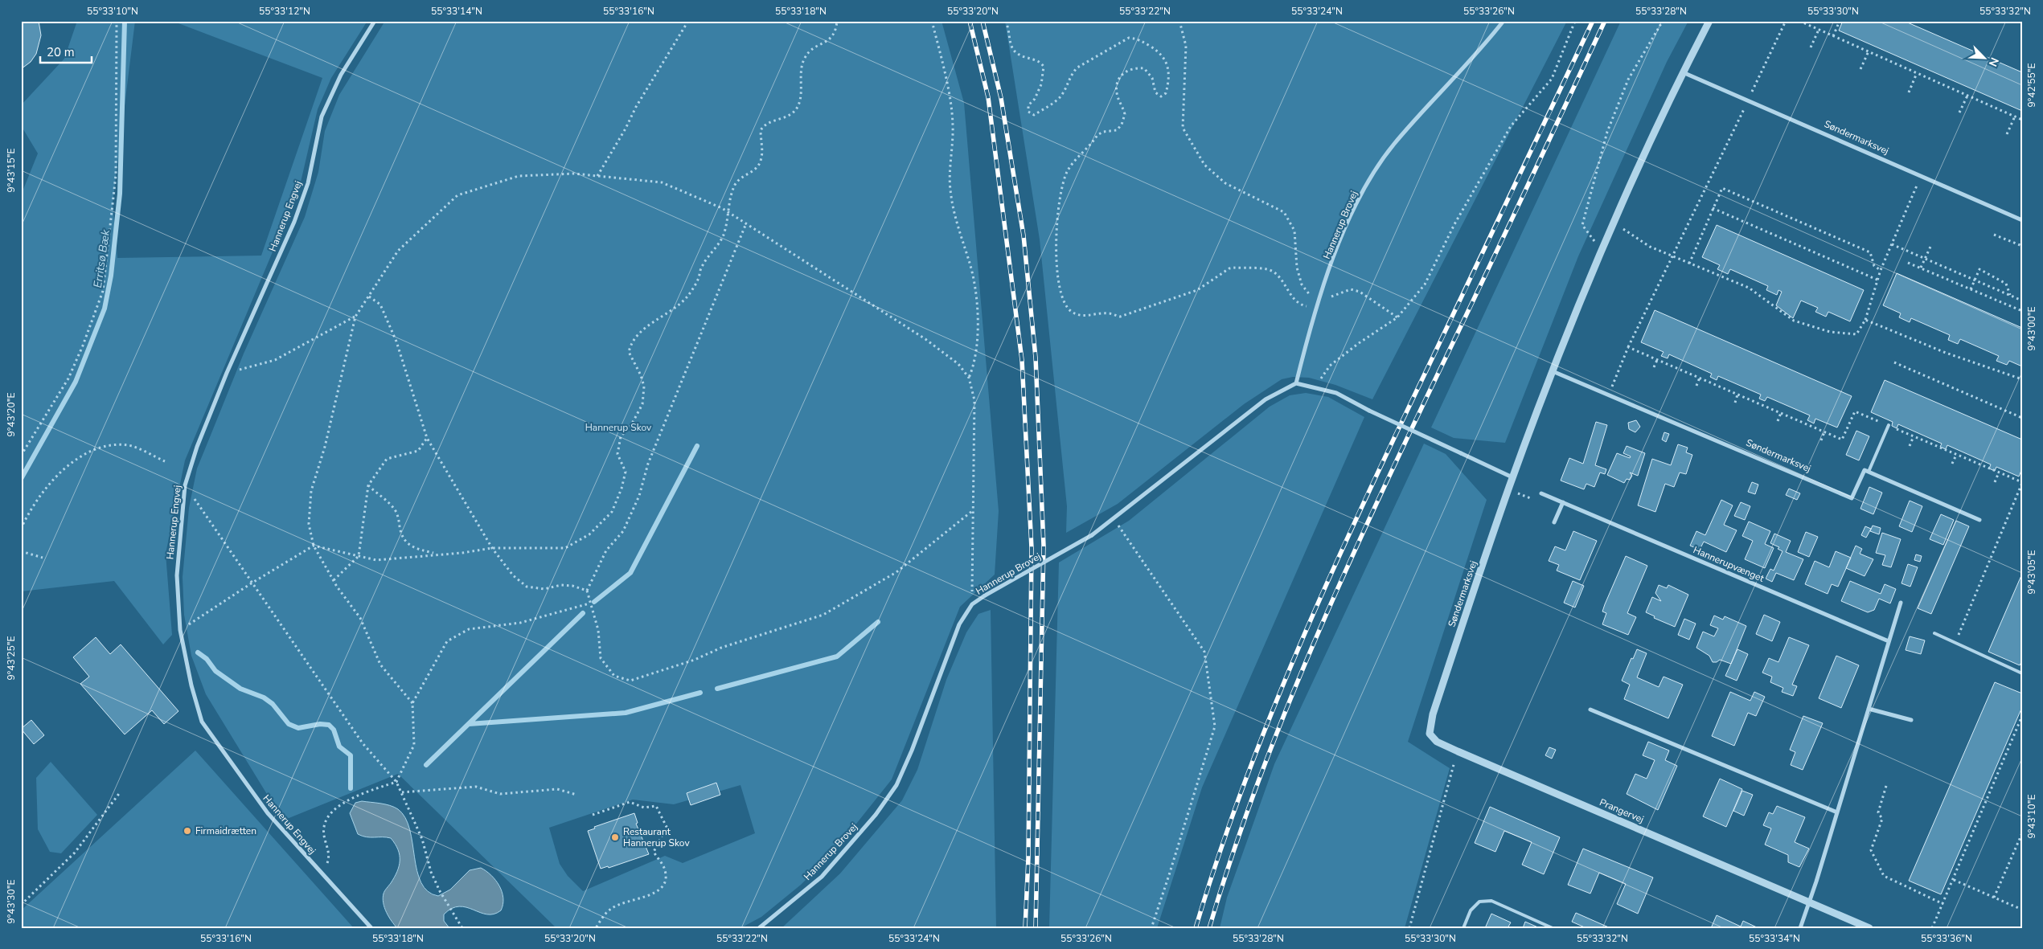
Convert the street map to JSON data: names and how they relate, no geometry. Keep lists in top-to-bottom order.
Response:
{
  "streets": {
    "street": [
      "Søndermarksvej",
      "Hannerup Engvej",
      "Hannerup Brovej",
      "Hannerupvænget",
      "Prangervej"
    ]
  },
  "crossings": [
    ["Søndermarksvej", "Prangervej"]
  ],
  "water": ["Erritsø Bæk"],
  "parks": ["Hannerup Skov"],
  "places": ["Firmaidrætten", "Restaurant Hannerup Skov"],
  "scale_bar": "20 m",
  "north": "bottom right",
  "coordinates": [
    "55°33'10\"N",
    "55°33'12\"N",
    "55°33'14\"N",
    "55°33'16\"N",
    "55°33'18\"N",
    "55°33'20\"N",
    "55°33'22\"N",
    "55°33'24\"N",
    "55°33'26\"N",
    "55°33'28\"N",
    "55°33'30\"N",
    "55°33'32\"N",
    "9°42'55\"E",
    "9°43'15\"E",
    "9°43'00\"E",
    "9°43'20\"E",
    "9°43'05\"E",
    "9°43'25\"E",
    "9°43'10\"E",
    "9°43'30\"E",
    "55°33'34\"N",
    "55°33'36\"N"
  ]
}
